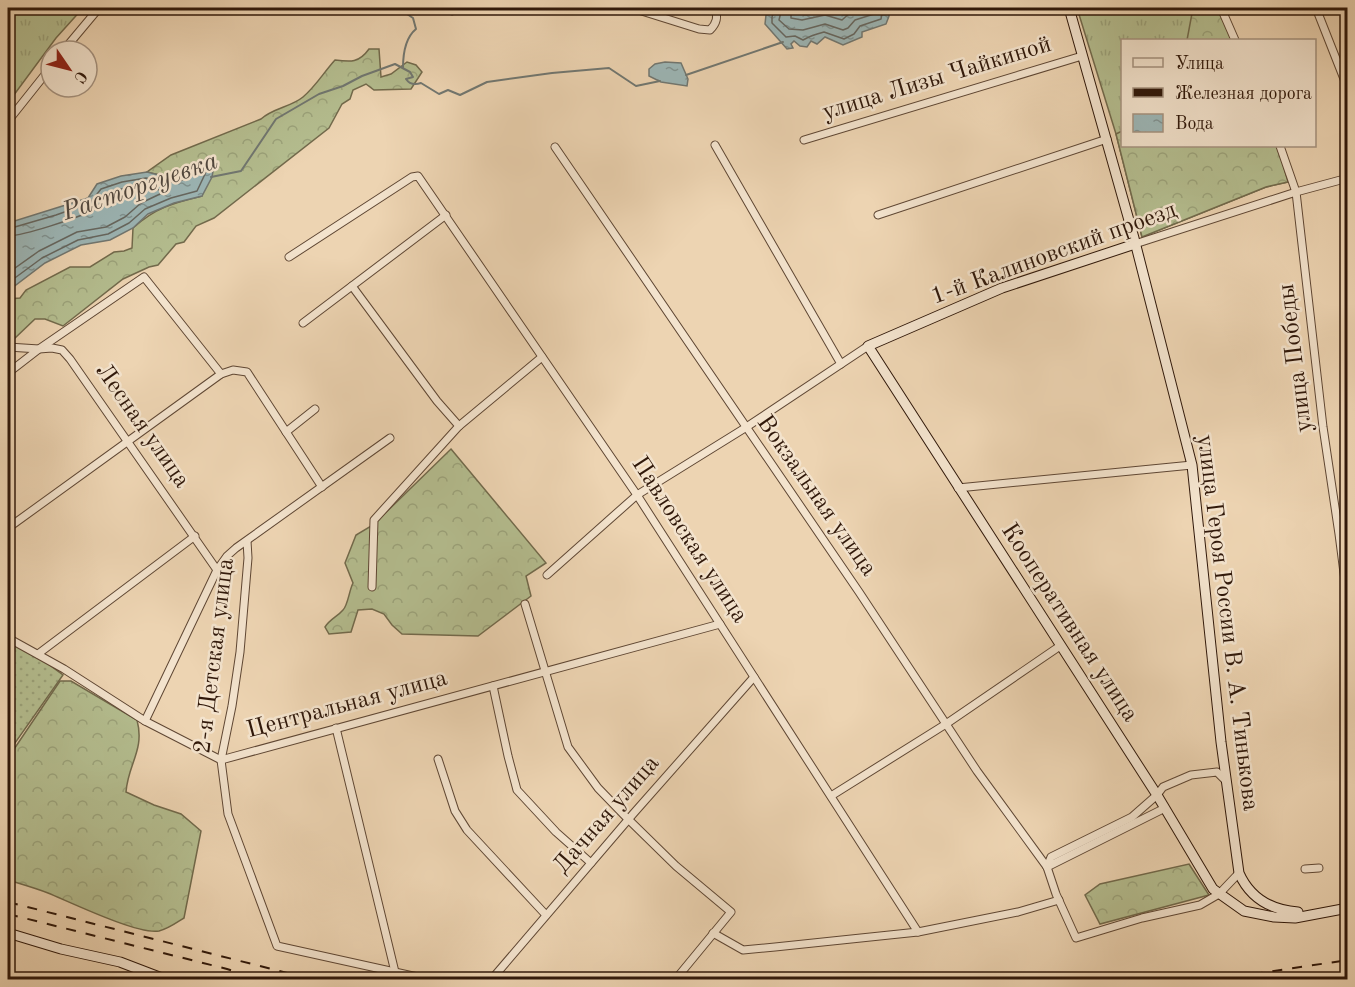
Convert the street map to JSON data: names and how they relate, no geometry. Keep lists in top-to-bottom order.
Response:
{
  "streets": {
    "street": [
      "улица Лизы Чайкиной",
      "1-й Калиновский проезд",
      "улица Победы",
      "Лесная улица",
      "Вокзальная улица",
      "Павловская улица",
      "Кооперативная улица",
      "улица Героя России В. А. Тинькова",
      "2-я Детская улица",
      "Центральная улица",
      "Дачная улица"
    ]
  },
  "crossings": [
    ["улица Лизы Чайкиной", "улица Героя России В. А. Тинькова"],
    ["1-й Калиновский проезд", "улица Победы"],
    ["1-й Калиновский проезд", "Вокзальная улица"],
    ["1-й Калиновский проезд", "Павловская улица"],
    ["1-й Калиновский проезд", "Кооперативная улица"],
    ["1-й Калиновский проезд", "улица Героя России В. А. Тинькова"],
    ["Вокзальная улица", "Кооперативная улица"],
    ["Павловская улица", "Центральная улица"],
    ["Павловская улица", "Дачная улица"],
    ["2-я Детская улица", "Центральная улица"]
  ],
  "water": ["Расторгуевка"],
  "legend": ["Улица", "Железная дорога", "Вода"],
  "north": "bottom right"
}
